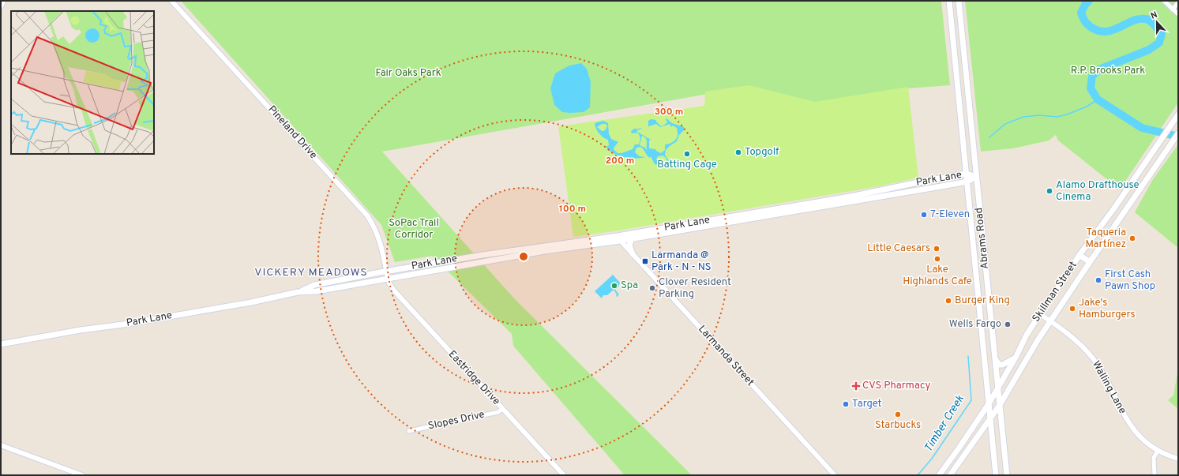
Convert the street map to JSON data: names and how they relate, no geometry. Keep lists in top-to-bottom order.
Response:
{
  "streets": {
    "main road": ["Park Lane", "Abrams Road", "Skillman Street"],
    "street": [
      "Pineland Drive",
      "Larmanda Street",
      "Eastridge Drive",
      "Walling Lane",
      "Slopes Drive"
    ]
  },
  "crossings": [
    ["Pineland Drive", "Park Lane"],
    ["Pineland Drive", "Eastridge Drive"],
    ["Park Lane", "Abrams Road"],
    ["Park Lane", "Larmanda Street"],
    ["Park Lane", "Eastridge Drive"],
    ["Abrams Road", "Skillman Street"],
    ["Skillman Street", "Walling Lane"],
    ["Eastridge Drive", "Slopes Drive"]
  ],
  "districts": ["VICKERY MEADOWS"],
  "water": ["Timber Creek"],
  "parks": ["R.P. Brooks Park", "Fair Oaks Park", "SoPac Trail Corridor"],
  "places": {
    "other": [
      "Topgolf",
      "Batting Cage",
      "Alamo Drafthouse Cinema",
      "7-Eleven",
      "Taqueria Martínez",
      "Little Caesars",
      "Lake Highlands Cafe",
      "First Cash Pawn Shop",
      "Spa",
      "Clover Resident Parking",
      "Burger King",
      "Jake's Hamburgers",
      "Wells Fargo",
      "Target",
      "Starbucks"
    ],
    "transit": ["Larmanda @ Park - N - NS"],
    "health": ["CVS Pharmacy"]
  },
  "north": "top",
  "rings": ["300 m", "200 m", "100 m"]
}
